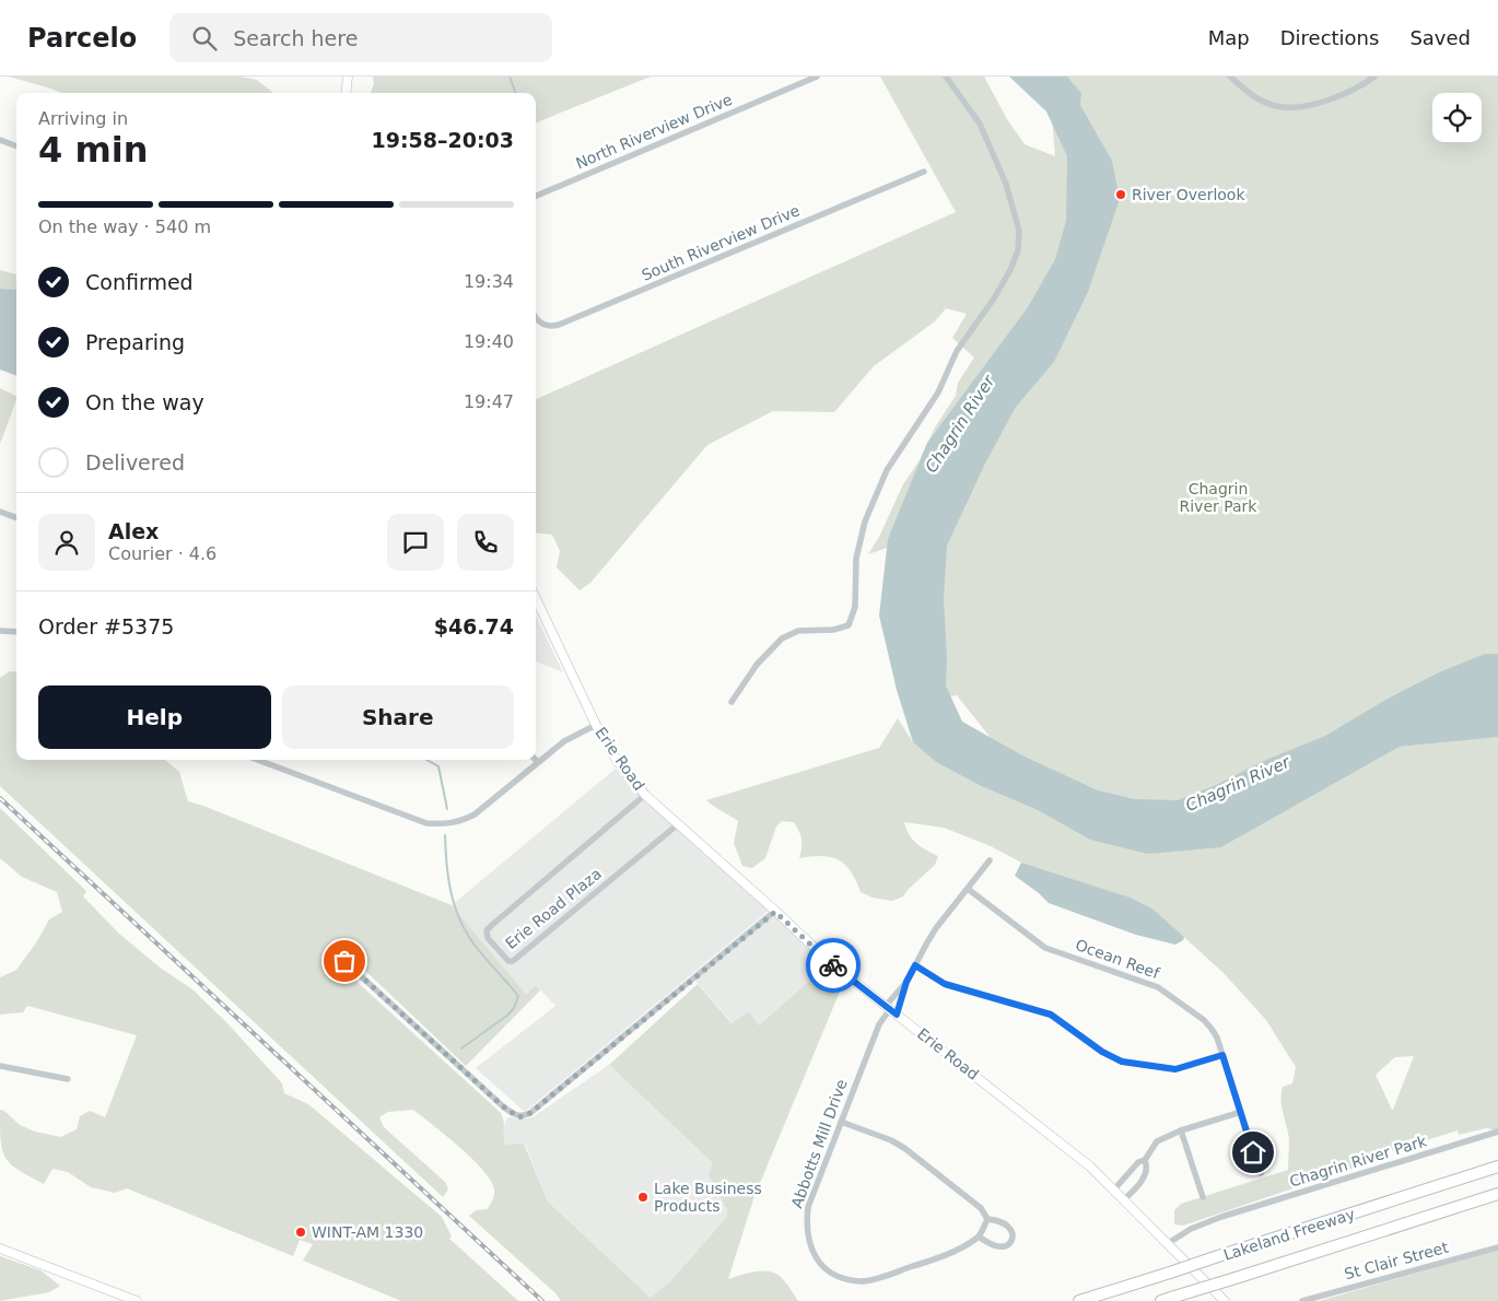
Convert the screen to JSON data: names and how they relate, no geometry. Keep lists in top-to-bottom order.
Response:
{
  "streets": {
    "highway": ["Lakeland Freeway"],
    "street": [
      "North Riverview Drive",
      "South Riverview Drive",
      "Erie Road",
      "Erie Road Plaza",
      "Ocean Reef",
      "Abbotts Mill Drive",
      "Chagrin River Park",
      "St Clair Street"
    ]
  },
  "crossings": [
    ["Erie Road", "Erie Road Plaza"],
    ["Erie Road", "Abbotts Mill Drive"],
    ["Erie Road", "Chagrin River Park"]
  ],
  "water": ["Chagrin River"],
  "parks": ["Chagrin River Park"],
  "places": ["River Overlook", "Lake Business Products", "WINT-AM 1330"],
  "page": {
    "header": "Parcelo",
    "search": "Search here",
    "nav": ["Map", "Directions", "Saved"],
    "heading": ["4 min", "Arriving in", "19:58–20:03"],
    "panel": [
      "Alex",
      "Courier · 4.6",
      "Order #5375",
      "$46.74"
    ],
    "bar": "On the way · 540 m",
    "list": [
      ["Confirmed", "19:34"],
      ["Preparing", "19:40"],
      ["On the way", "19:47"],
      "Delivered"
    ],
    "buttons": ["Help", "Share"]
  }
}
